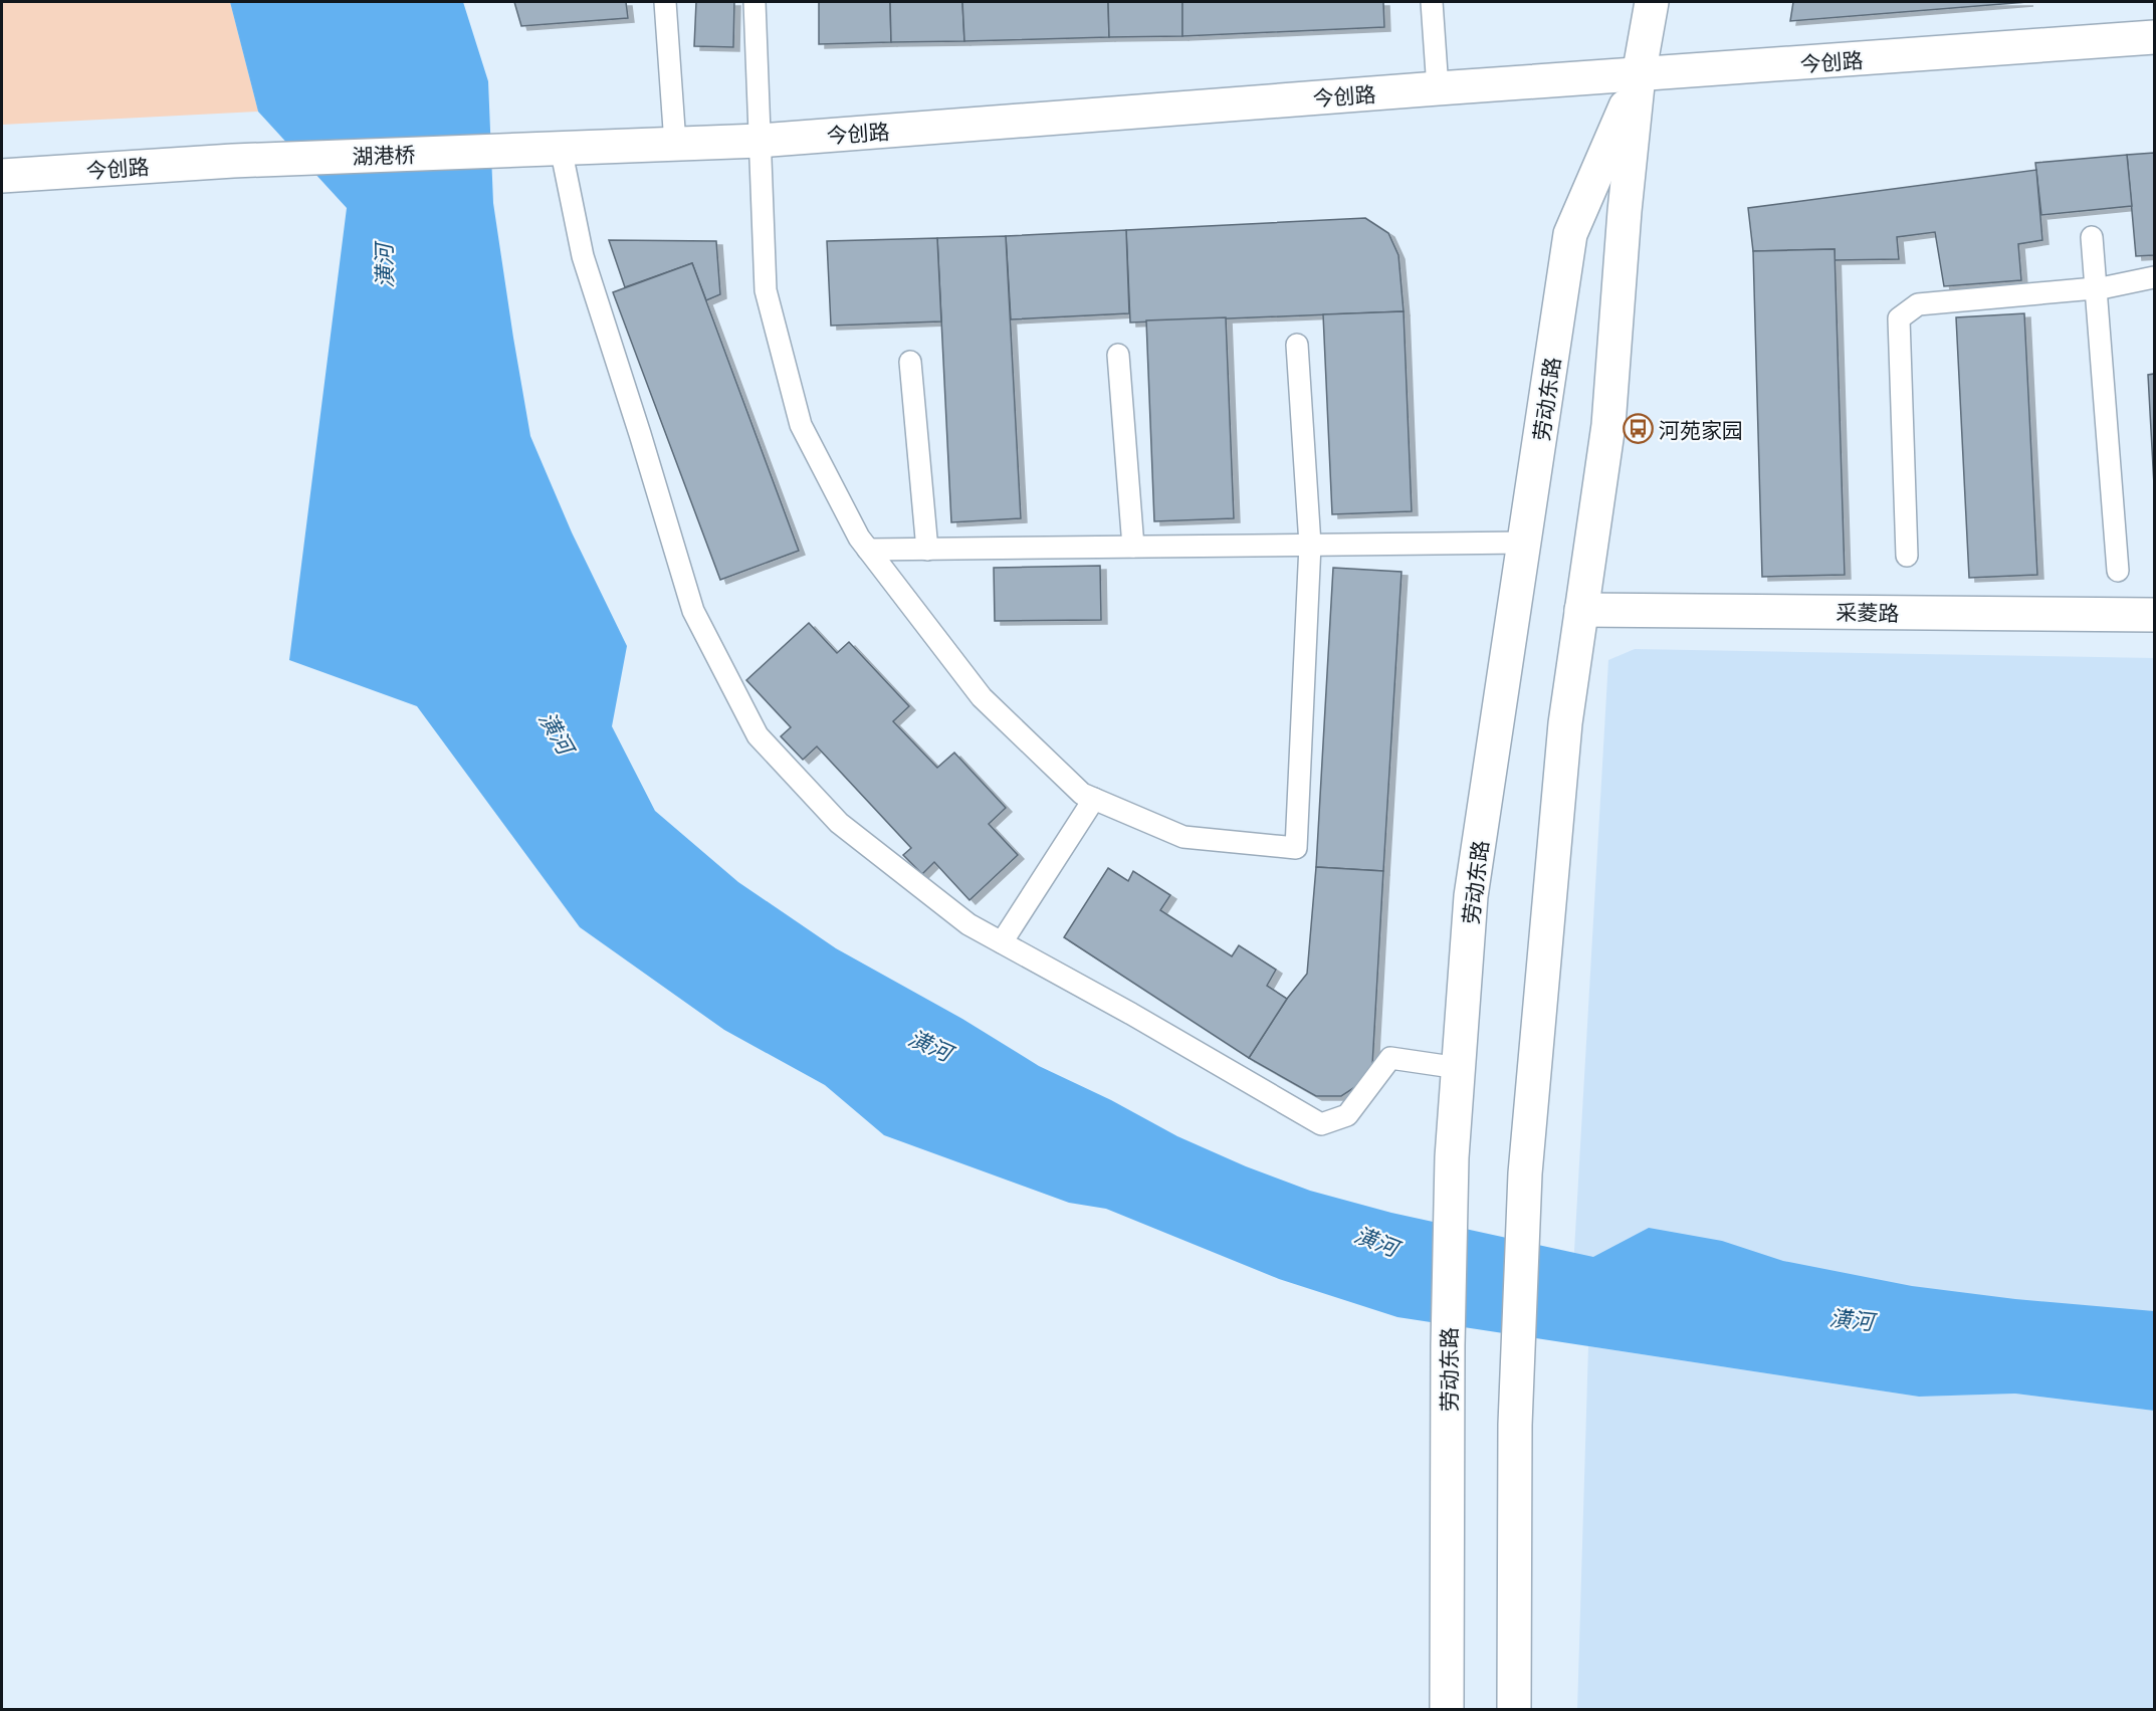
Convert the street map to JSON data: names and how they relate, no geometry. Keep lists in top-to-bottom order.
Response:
{
  "streets": {
    "main road": [
      "今创路",
      "湖港桥",
      "劳动东路",
      "采菱路"
    ]
  },
  "crossings": [
    ["今创路", "湖港桥"],
    ["今创路", "劳动东路"],
    ["劳动东路", "采菱路"]
  ],
  "water": ["潢河"],
  "places": {
    "bus stop": ["河苑家园"]
  }
}
